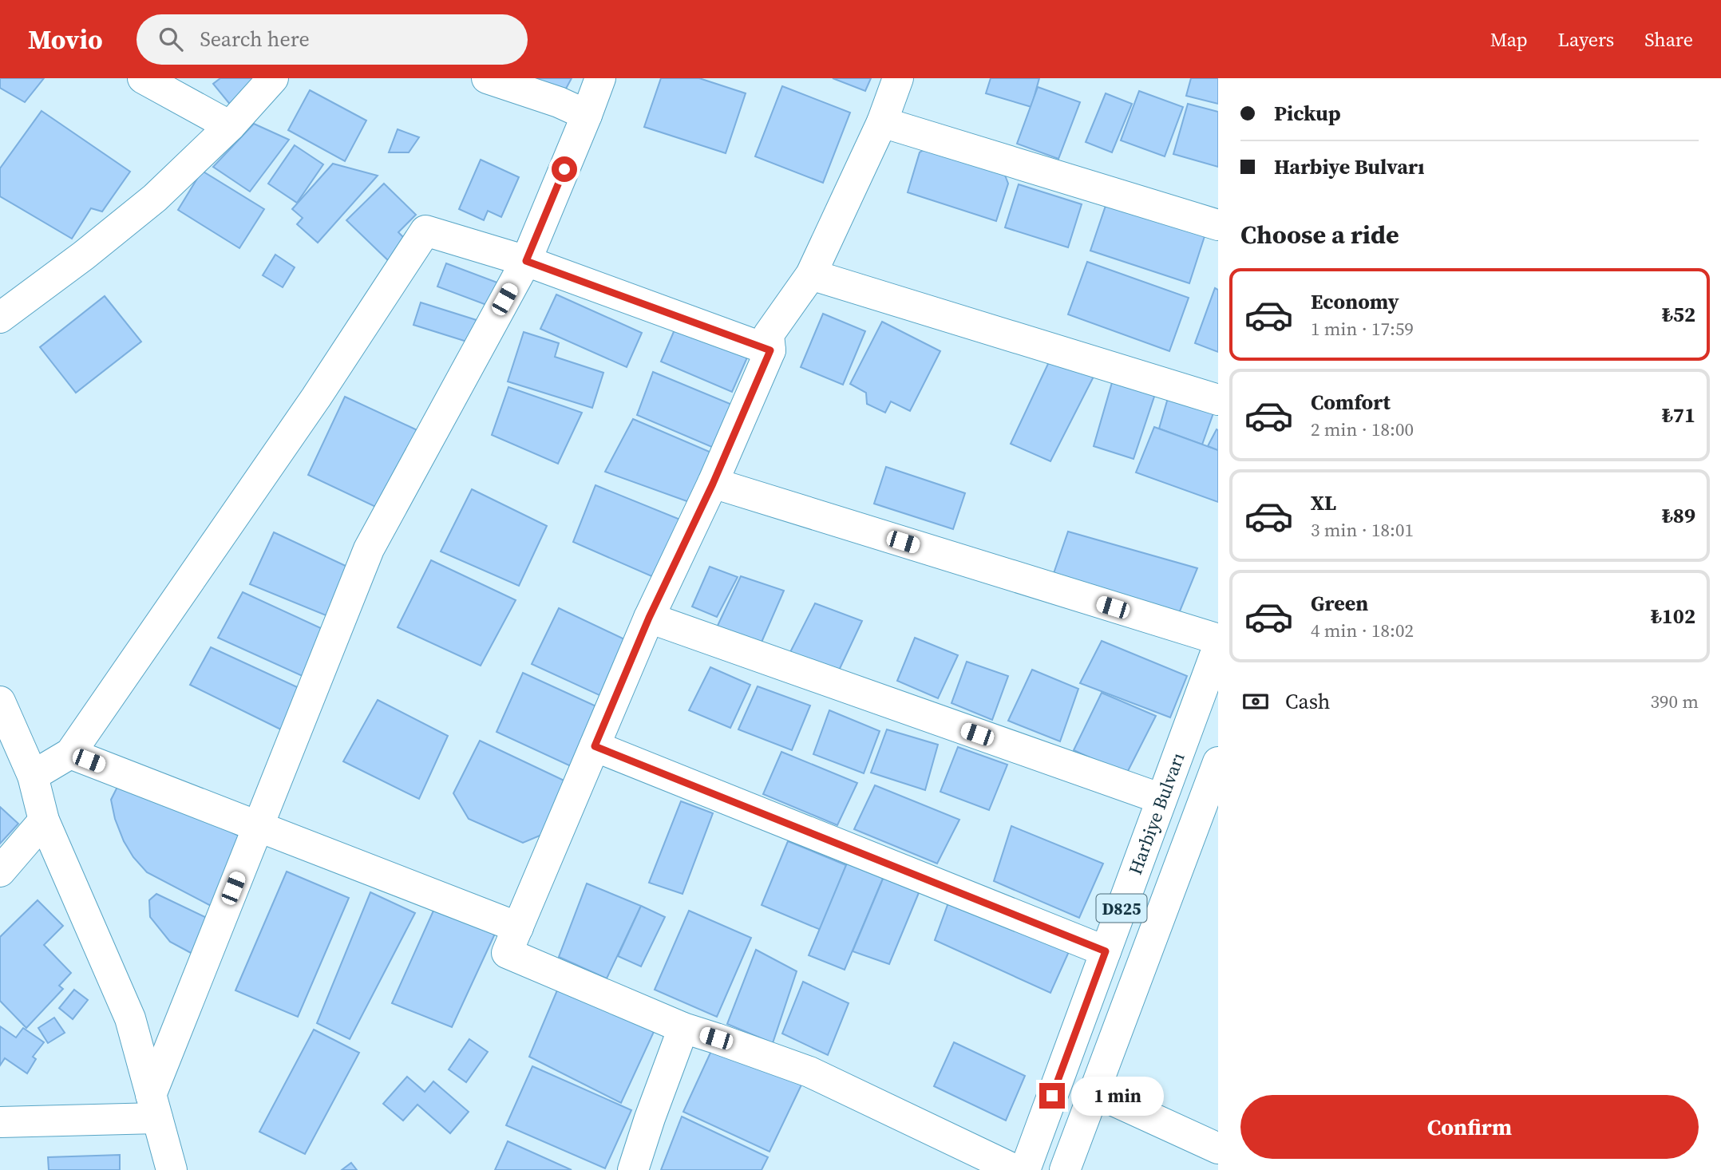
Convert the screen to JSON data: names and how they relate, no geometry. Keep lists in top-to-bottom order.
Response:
{
  "streets": {
    "street": ["Harbiye Bulvarı", "D825"]
  },
  "page": {
    "header": "Movio",
    "search": "Search here",
    "nav": ["Map", "Layers", "Share"],
    "banner": ["Pickup", "Harbiye Bulvarı"],
    "heading": "Choose a ride",
    "list": [
      {
        "name": "Economy",
        "note": "1 min · 17:59",
        "value": "₺52"
      },
      {
        "name": "Comfort",
        "note": "2 min · 18:00",
        "value": "₺71"
      },
      {
        "name": "XL",
        "note": "3 min · 18:01",
        "value": "₺89"
      },
      {
        "name": "Green",
        "note": "4 min · 18:02",
        "value": "₺102"
      }
    ],
    "pay": ["Cash", "390 m"],
    "bubble": "1 min",
    "buttons": "Confirm"
  }
}
